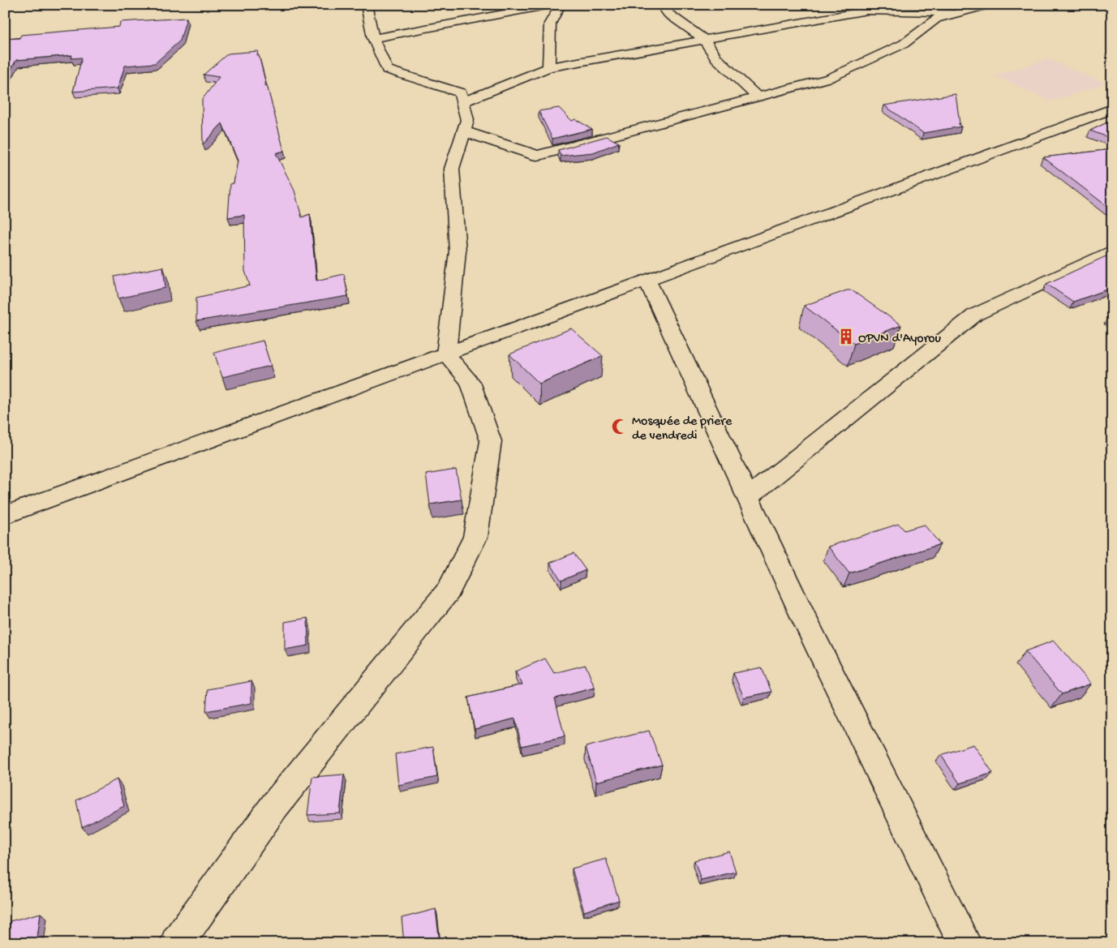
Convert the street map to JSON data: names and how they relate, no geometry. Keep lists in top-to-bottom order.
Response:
{
  "places": {
    "building": ["OPVN d'Ayorou"],
    "mosque": ["Mosquée de priere de vendredi"]
  }
}
